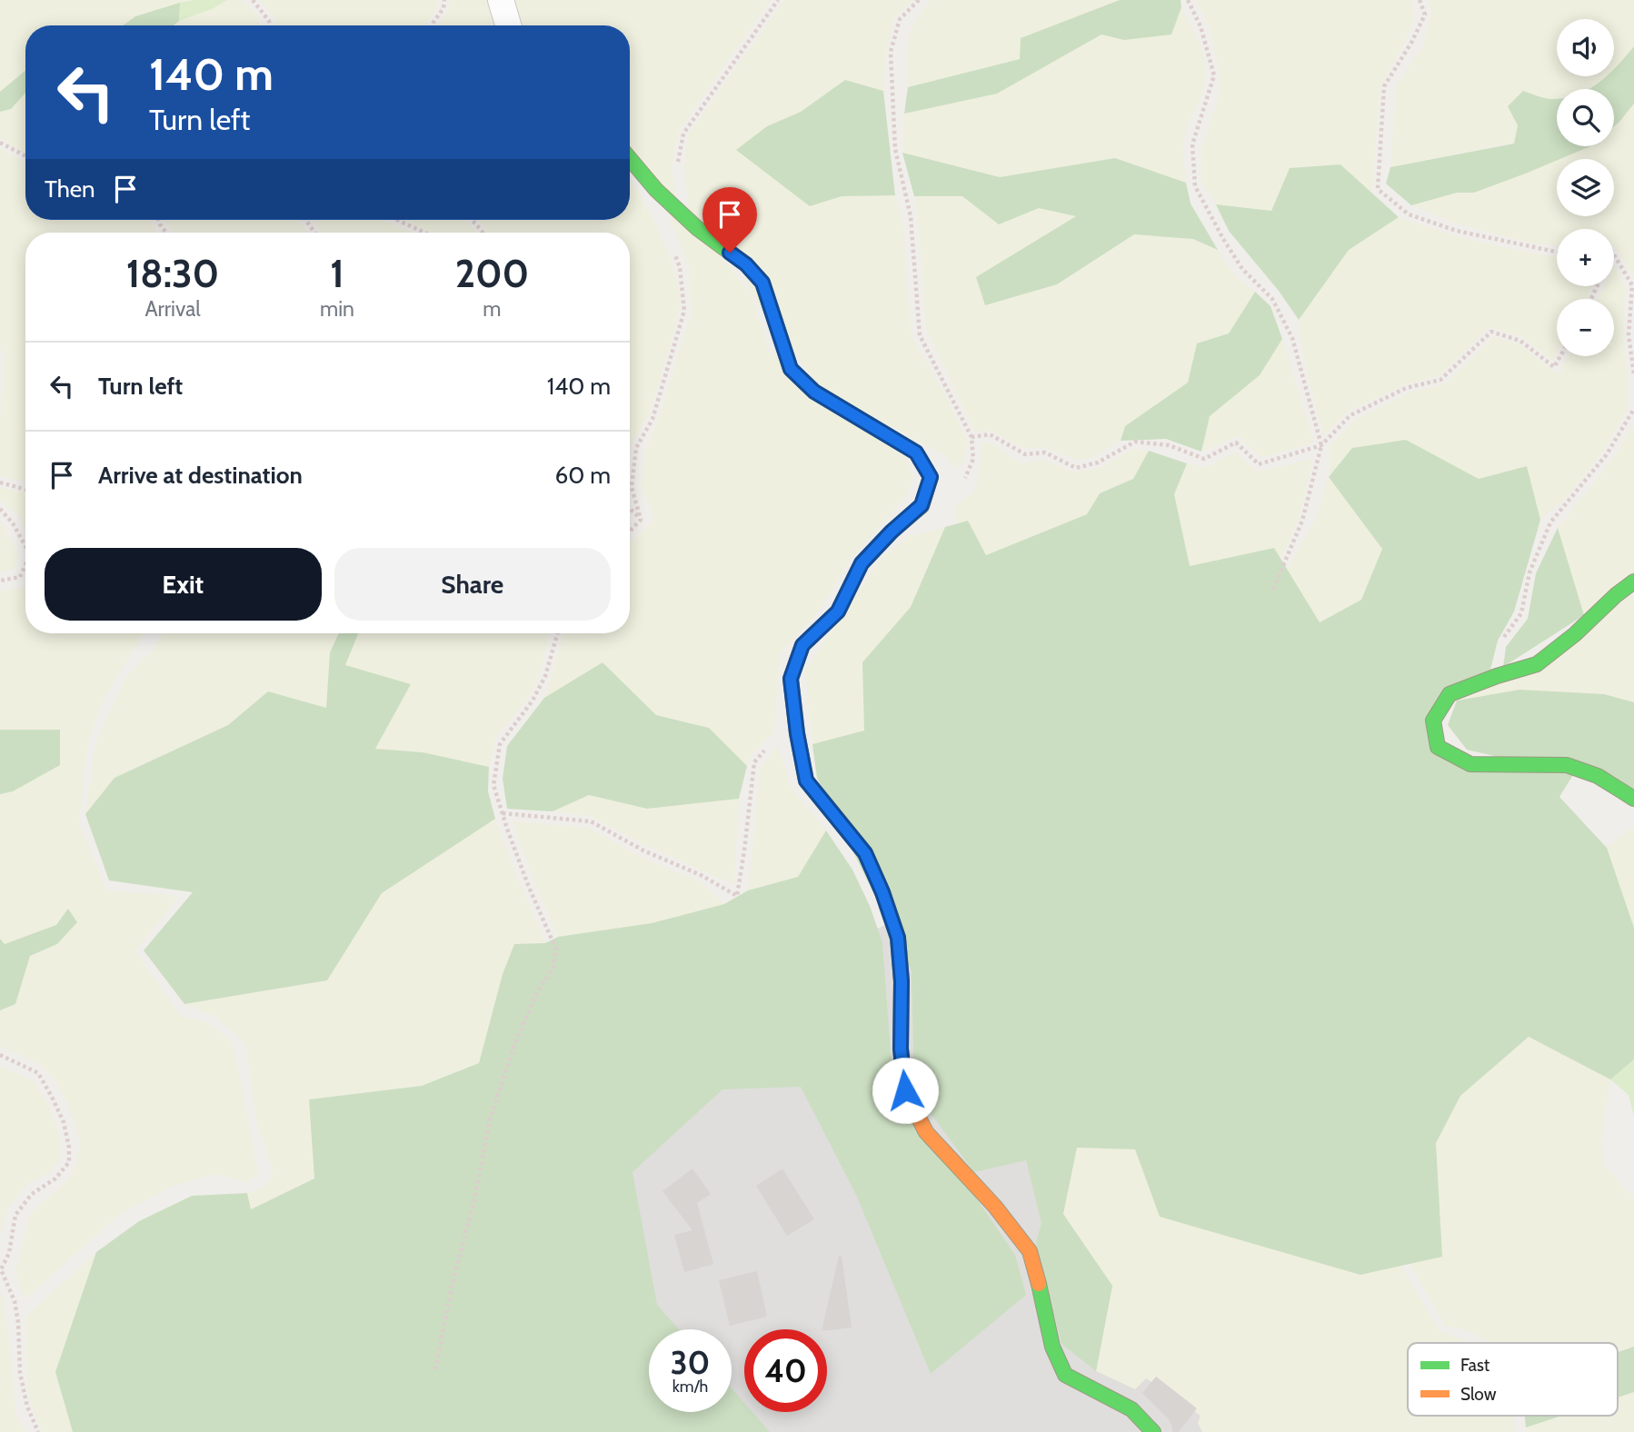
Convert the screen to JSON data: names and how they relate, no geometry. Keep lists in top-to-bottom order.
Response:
{
  "legend": ["Fast", "Slow"],
  "page": {
    "map_buttons": ["+", "−"],
    "turn": ["140 m", "Turn left"],
    "then": "Then",
    "eta": [
      "18:30",
      "Arrival",
      "1",
      "min",
      "200",
      "m"
    ],
    "list": [
      {
        "name": "Turn left",
        "value": "140 m"
      },
      {
        "name": "Arrive at destination",
        "value": "60 m"
      }
    ],
    "buttons": ["Exit", "Share"],
    "speed": "30 km/h",
    "limit": "40"
  }
}
